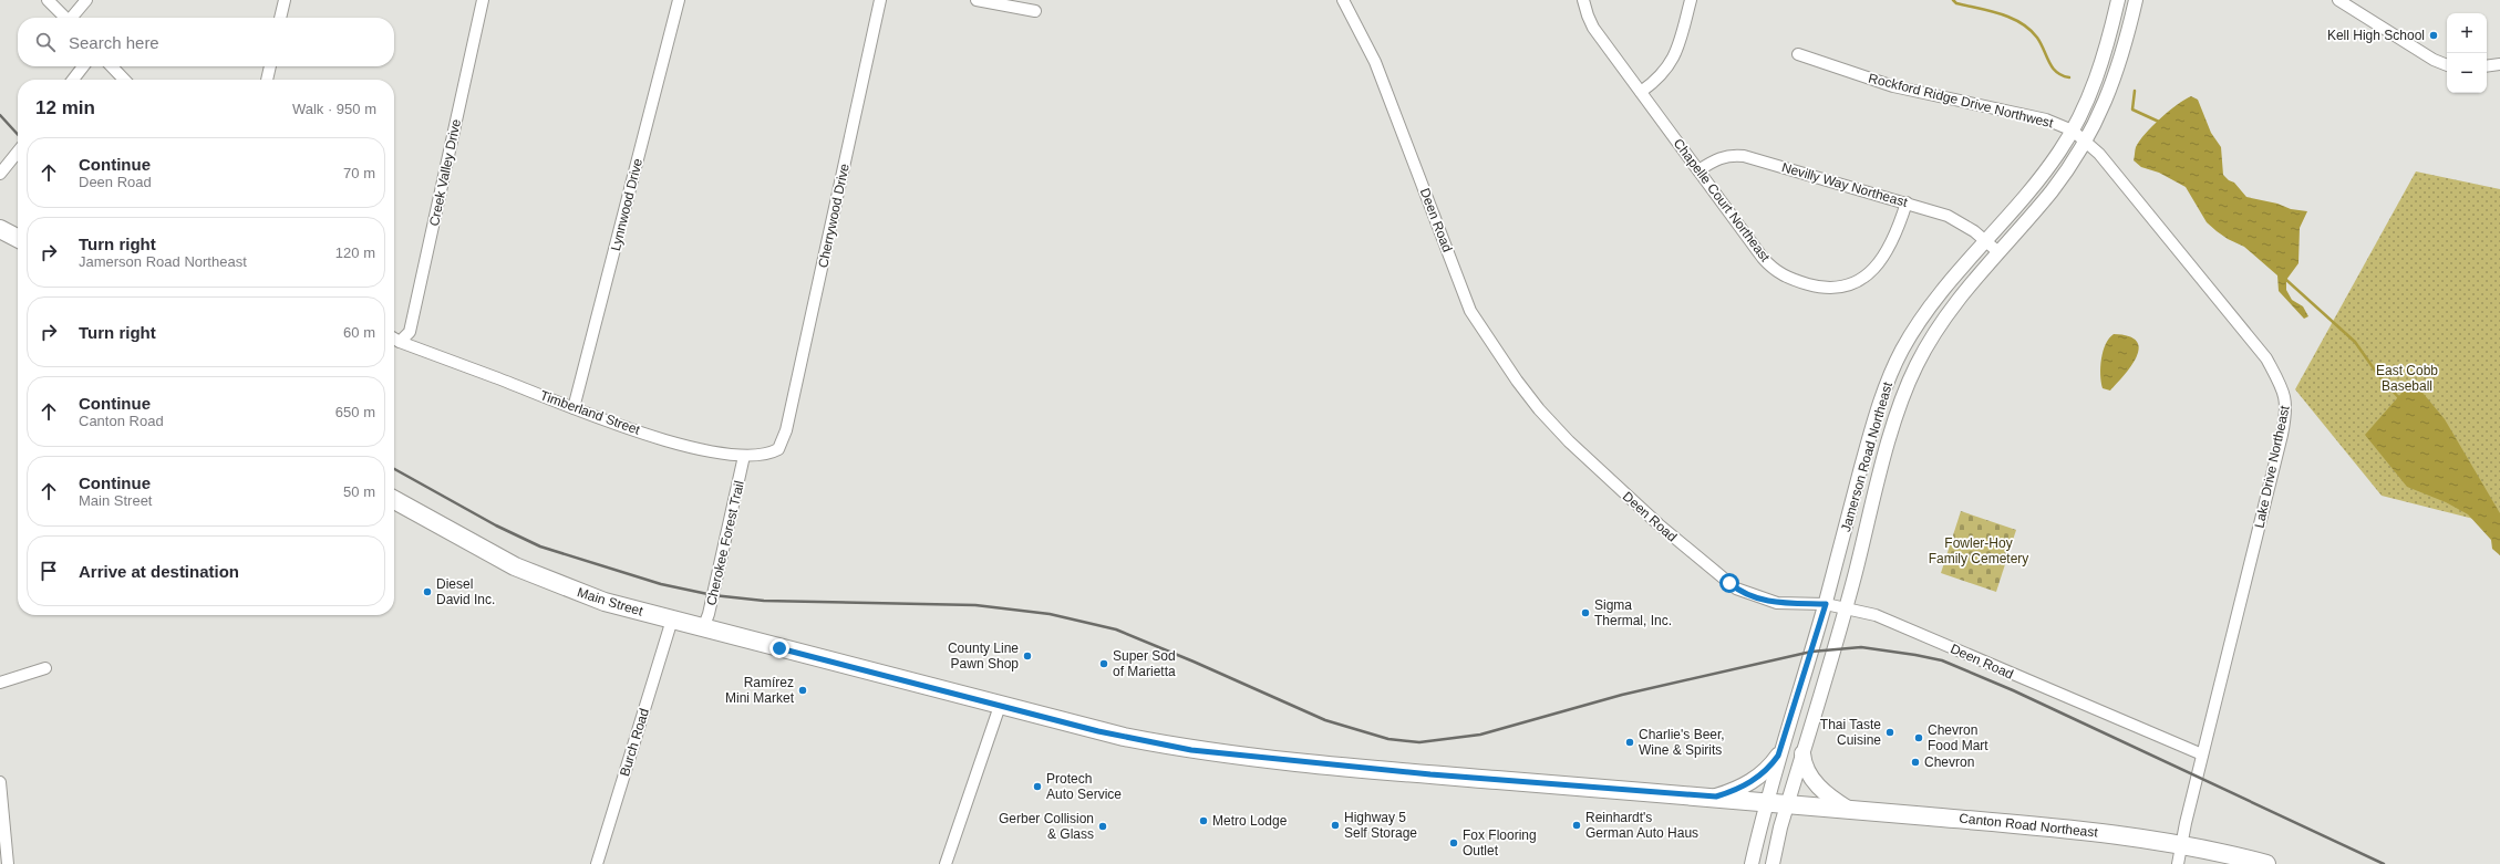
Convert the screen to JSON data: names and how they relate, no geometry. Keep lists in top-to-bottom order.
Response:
{
  "streets": {
    "main road": ["Main Street", "Canton Road Northeast"],
    "street": [
      "Rockford Ridge Drive Northwest",
      "Creek Valley Drive",
      "Nevilly Way Northeast",
      "Chapelle Court Northeast",
      "Lynnwood Drive",
      "Cherrywood Drive",
      "Deen Road",
      "Timberland Street",
      "Jamerson Road Northeast",
      "Lake Drive Northeast",
      "Cherokee Forest Trail",
      "Burch Road"
    ]
  },
  "crossings": [
    ["Rockford Ridge Drive Northwest", "Jamerson Road Northeast"],
    ["Rockford Ridge Drive Northwest", "Lake Drive Northeast"],
    ["Creek Valley Drive", "Timberland Street"],
    ["Nevilly Way Northeast", "Chapelle Court Northeast"],
    ["Nevilly Way Northeast", "Jamerson Road Northeast"],
    ["Lynnwood Drive", "Timberland Street"],
    ["Cherrywood Drive", "Timberland Street"],
    ["Deen Road", "Jamerson Road Northeast"],
    ["Deen Road", "Lake Drive Northeast"],
    ["Timberland Street", "Cherokee Forest Trail"],
    ["Jamerson Road Northeast", "Lake Drive Northeast"],
    ["Jamerson Road Northeast", "Canton Road Northeast"],
    ["Lake Drive Northeast", "Canton Road Northeast"],
    ["Cherokee Forest Trail", "Main Street"],
    ["Main Street", "Burch Road"],
    ["Main Street", "Canton Road Northeast"]
  ],
  "parks": ["East Cobb Baseball", "Fowler-Hoy Family Cemetery"],
  "places": [
    "Kell High School",
    "Diesel David Inc.",
    "Sigma Thermal, Inc.",
    "County Line Pawn Shop",
    "Super Sod of Marietta",
    "Ramírez Mini Market",
    "Thai Taste Cuisine",
    "Chevron Food Mart",
    "Charlie's Beer, Wine & Spirits",
    "Chevron",
    "Protech Auto Service",
    "Metro Lodge",
    "Highway 5 Self Storage",
    "Reinhardt's German Auto Haus",
    "Gerber Collision & Glass",
    "Fox Flooring Outlet"
  ],
  "page": {
    "map_buttons": ["+", "−"],
    "search": "Search here",
    "heading": ["12 min", "Walk · 950 m"],
    "list": [
      ["Continue", "Deen Road", "70 m"],
      ["Turn right", "Jamerson Road Northeast", "120 m"],
      ["Turn right", "60 m"],
      ["Continue", "Canton Road", "650 m"],
      ["Continue", "Main Street", "50 m"],
      "Arrive at destination"
    ]
  }
}
